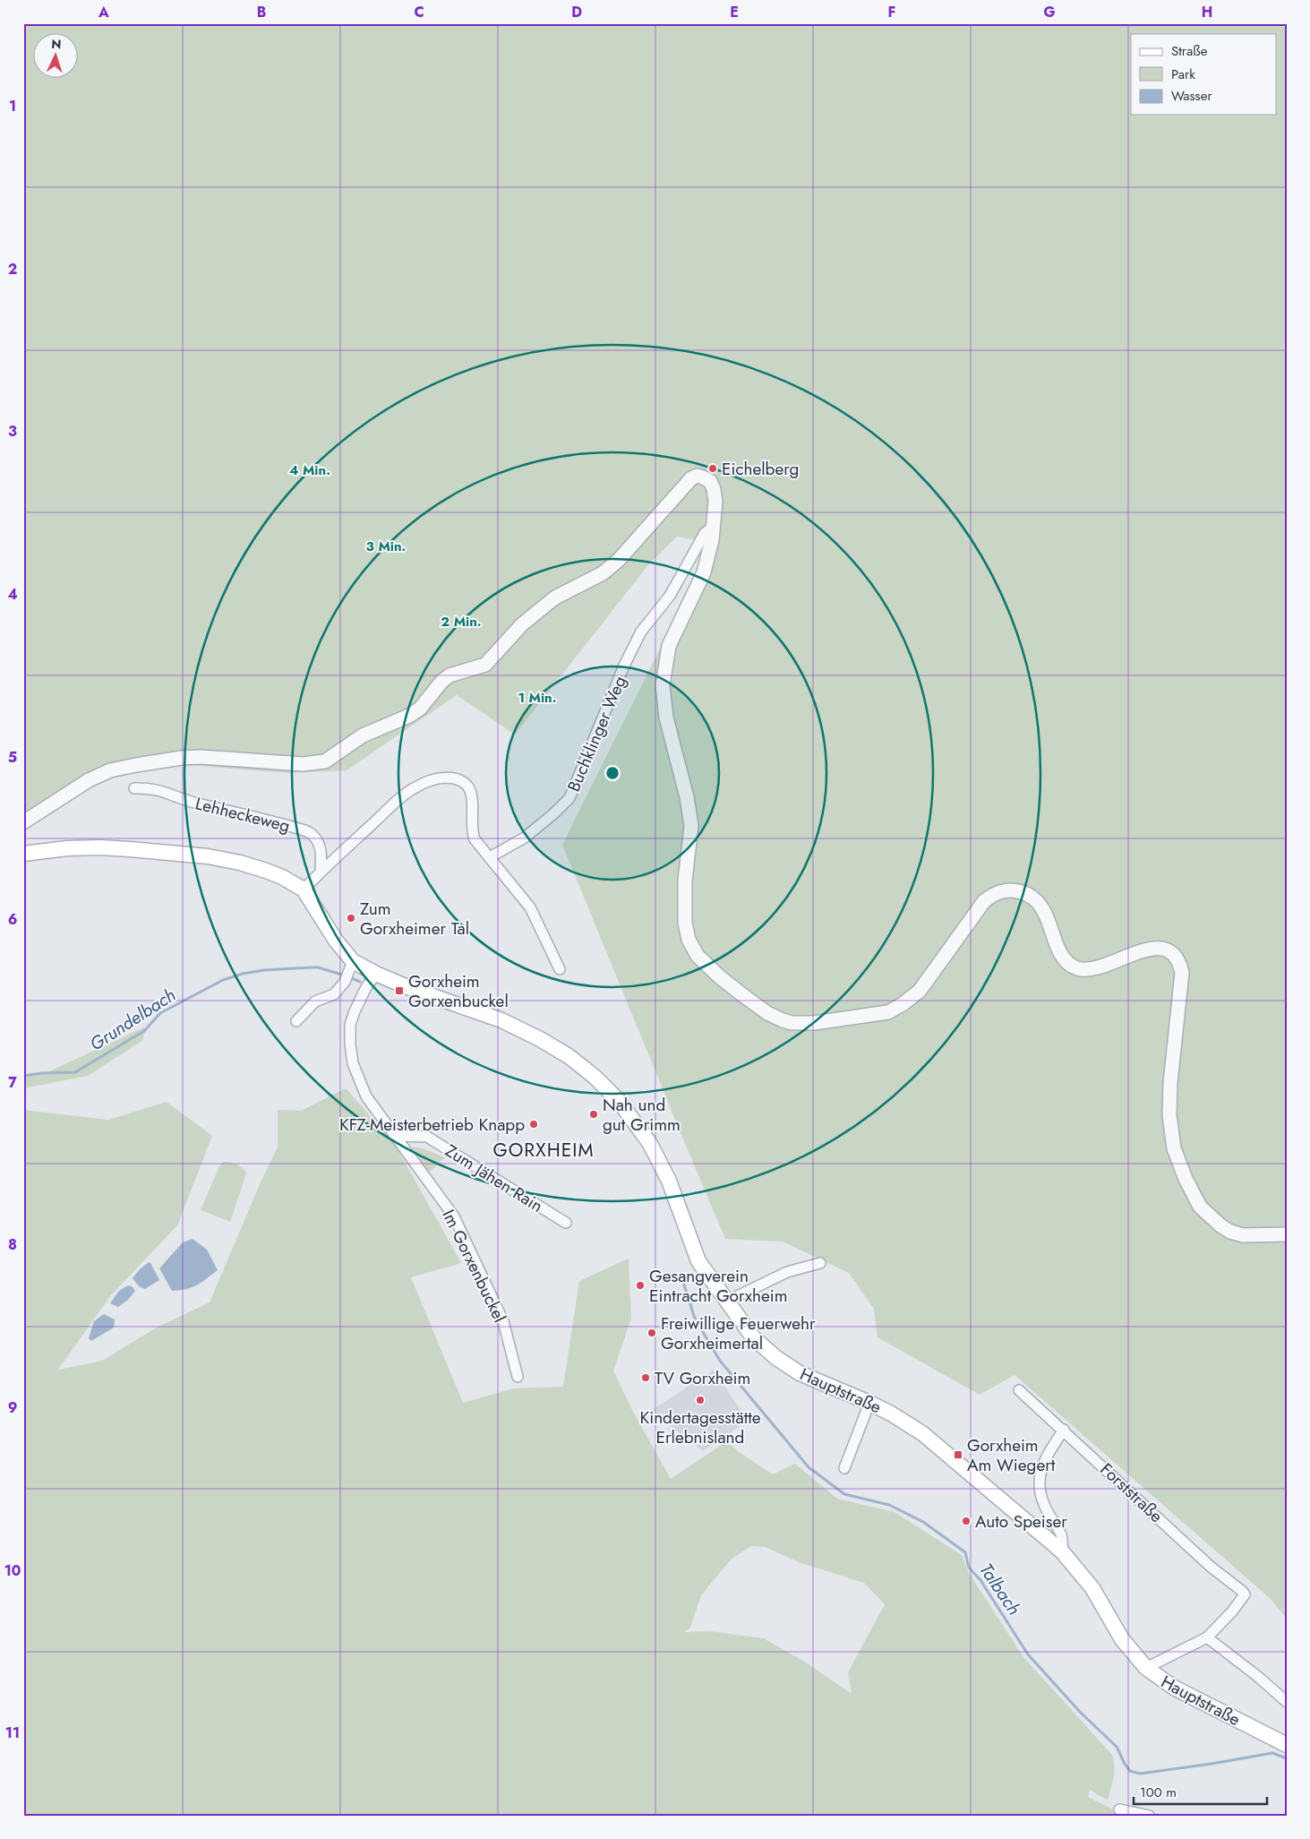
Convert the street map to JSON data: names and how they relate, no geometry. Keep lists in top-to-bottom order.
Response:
{
  "streets": {
    "main road": ["Hauptstraße"],
    "street": [
      "Buchklinger Weg",
      "Lehheckeweg",
      "Zum Jähen Rain",
      "Im Gorxenbuckel",
      "Forststraße"
    ]
  },
  "crossings": [
    ["Zum Jähen Rain", "Im Gorxenbuckel"],
    ["Im Gorxenbuckel", "Hauptstraße"]
  ],
  "districts": ["GORXHEIM"],
  "water": ["Grundelbach", "Talbach"],
  "places": {
    "other": [
      "Eichelberg",
      "Zum Gorxheimer Tal",
      "Nah und gut Grimm",
      "KFZ-Meisterbetrieb Knapp",
      "Gesangverein Eintracht Gorxheim",
      "Freiwillige Feuerwehr Gorxheimertal",
      "TV Gorxheim",
      "Kindertagesstätte Erlebnisland",
      "Auto Speiser"
    ],
    "transit": ["Gorxheim Gorxenbuckel", "Gorxheim Am Wiegert"]
  },
  "legend": ["Straße", "Park", "Wasser"],
  "scale_bar": "100 m",
  "north": "top",
  "grid": {
    "columns": [
      "A",
      "B",
      "C",
      "D",
      "E",
      "F",
      "G",
      "H"
    ],
    "rows": [
      "1",
      "2",
      "3",
      "4",
      "5",
      "6",
      "7",
      "8",
      "9",
      "10",
      "11"
    ]
  },
  "rings": [
    "4 Min.",
    "3 Min.",
    "2 Min.",
    "1 Min."
  ]
}
